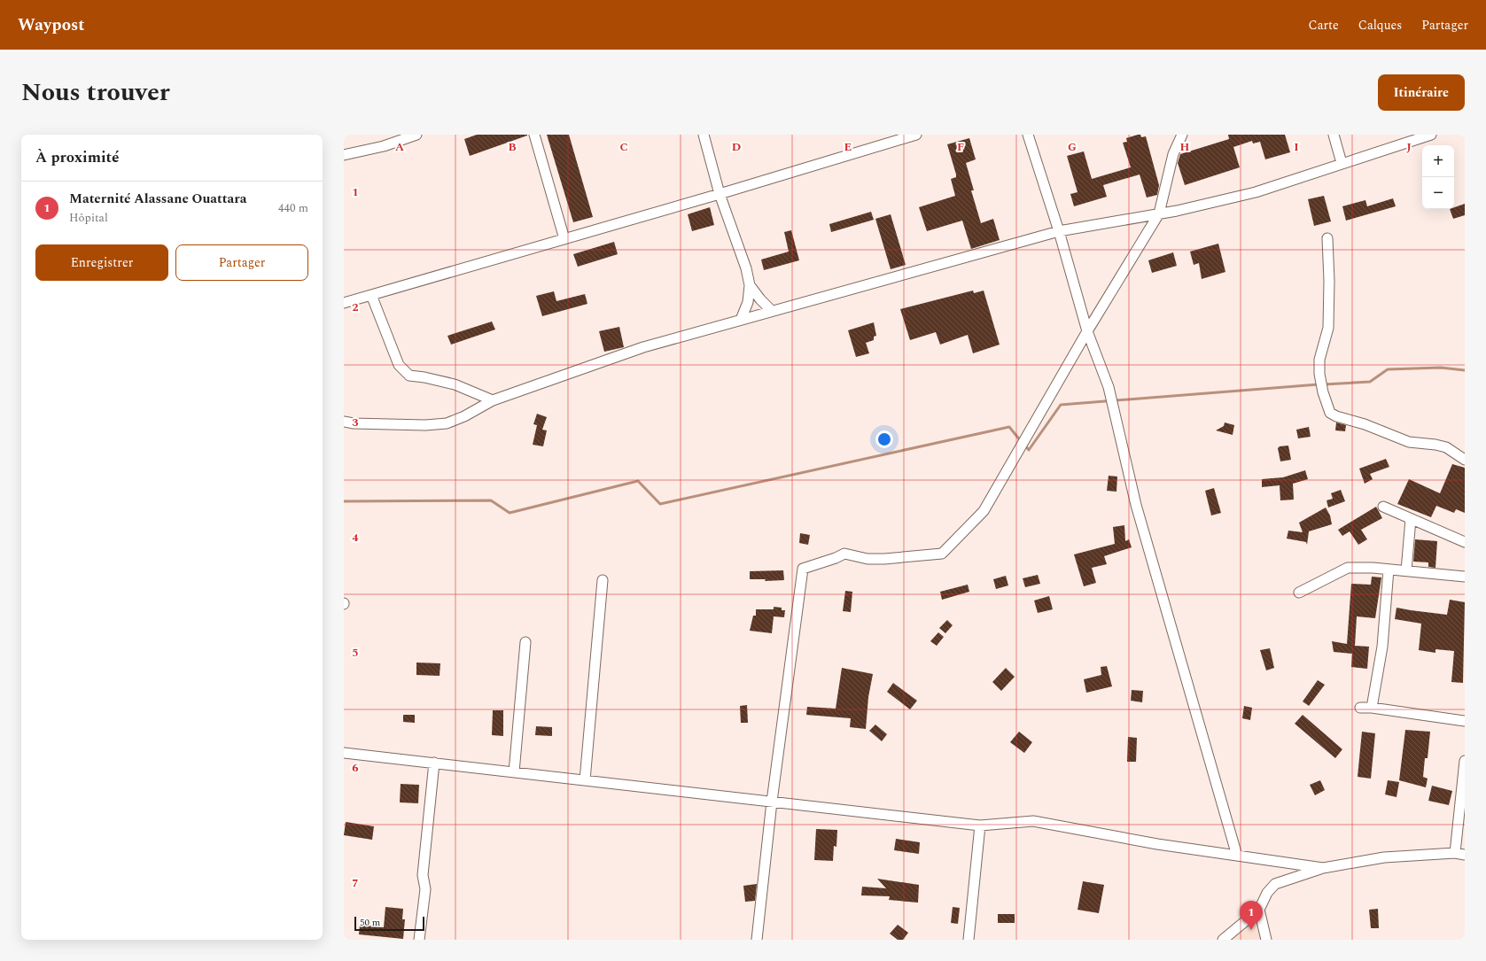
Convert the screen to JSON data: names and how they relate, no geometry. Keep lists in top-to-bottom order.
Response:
{
  "scale_bar": "50 m",
  "page": {
    "header": "Waypost",
    "nav": ["Carte", "Calques", "Partager"],
    "title": "Nous trouver",
    "buttons": [
      "Itinéraire",
      ["Enregistrer", "Partager"]
    ],
    "heading": "À proximité",
    "map_buttons": ["+", "−"],
    "list": [
      {
        "mark": "1",
        "name": "Maternité Alassane Ouattara",
        "note": "Hôpital",
        "value": "440 m"
      }
    ],
    "pins": "1",
    "scale": "50 m"
  },
  "grid": {
    "columns": [
      "A",
      "B",
      "C",
      "D",
      "E",
      "F",
      "G",
      "H",
      "I",
      "J"
    ],
    "rows": [
      "1",
      "2",
      "3",
      "4",
      "5",
      "6",
      "7"
    ]
  }
}
